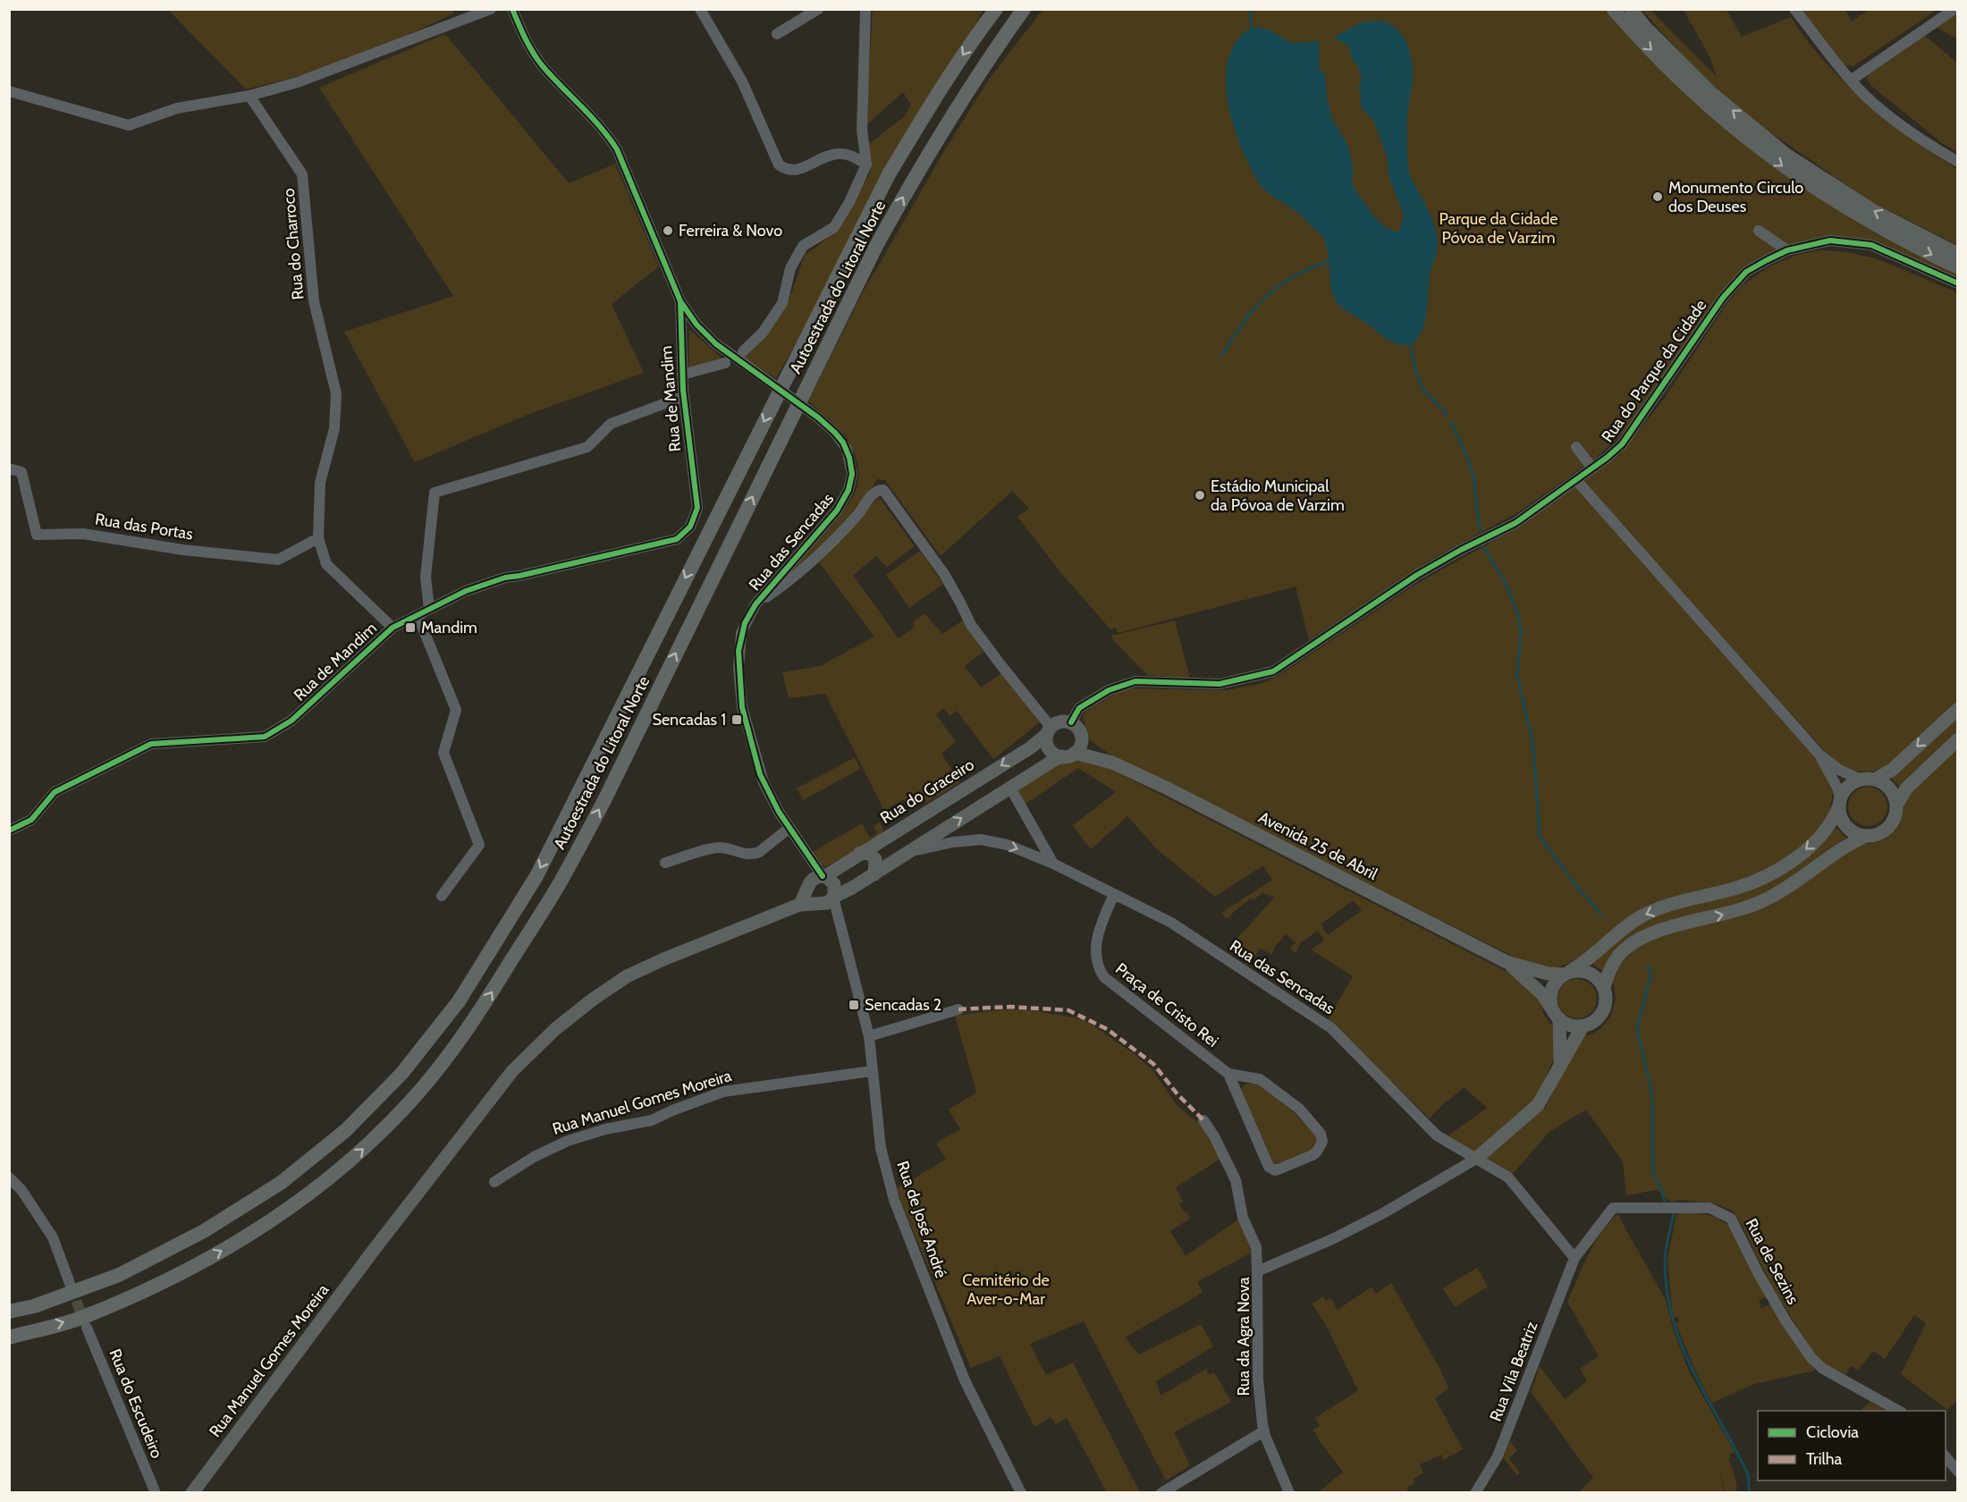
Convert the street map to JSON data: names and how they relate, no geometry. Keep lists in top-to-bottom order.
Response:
{
  "streets": {
    "highway": ["Autoestrada do Litoral Norte"],
    "main road": ["Rua do Graceiro", "Avenida 25 de Abril", "Rua Manuel Gomes Moreira"],
    "street": [
      "Rua do Charroco",
      "Rua do Parque da Cidade",
      "Rua de Mandim",
      "Rua das Portas",
      "Rua das Sencadas",
      "Praça de Cristo Rei",
      "Rua de José André",
      "Rua de Sezins",
      "Rua da Agra Nova",
      "Rua Vila Beatriz",
      "Rua do Escudeiro"
    ]
  },
  "crossings": [
    ["Rua do Charroco", "Rua de Mandim"],
    ["Rua do Charroco", "Rua das Portas"],
    ["Rua do Parque da Cidade", "Rua do Graceiro"],
    ["Rua do Parque da Cidade", "Avenida 25 de Abril"],
    ["Rua de Mandim", "Rua das Sencadas"],
    ["Rua das Sencadas", "Rua do Graceiro"],
    ["Rua das Sencadas", "Praça de Cristo Rei"],
    ["Rua das Sencadas", "Rua Manuel Gomes Moreira"],
    ["Rua das Sencadas", "Rua de José André"],
    ["Rua das Sencadas", "Rua de Sezins"],
    ["Rua das Sencadas", "Rua da Agra Nova"],
    ["Rua das Sencadas", "Rua Vila Beatriz"],
    ["Rua do Graceiro", "Avenida 25 de Abril"],
    ["Rua do Graceiro", "Rua Manuel Gomes Moreira"],
    ["Rua do Graceiro", "Rua de José André"],
    ["Rua Manuel Gomes Moreira", "Rua de José André"],
    ["Rua de Sezins", "Rua Vila Beatriz"]
  ],
  "parks": ["Parque da Cidade Póvoa de Varzim", "Cemitério de Aver-o-Mar"],
  "places": {
    "other": ["Monumento Circulo dos Deuses", "Ferreira & Novo", "Estádio Municipal da Póvoa de Varzim"],
    "transit": ["Mandim", "Sencadas 1", "Sencadas 2"]
  },
  "legend": ["Ciclovia", "Trilha"]
}
